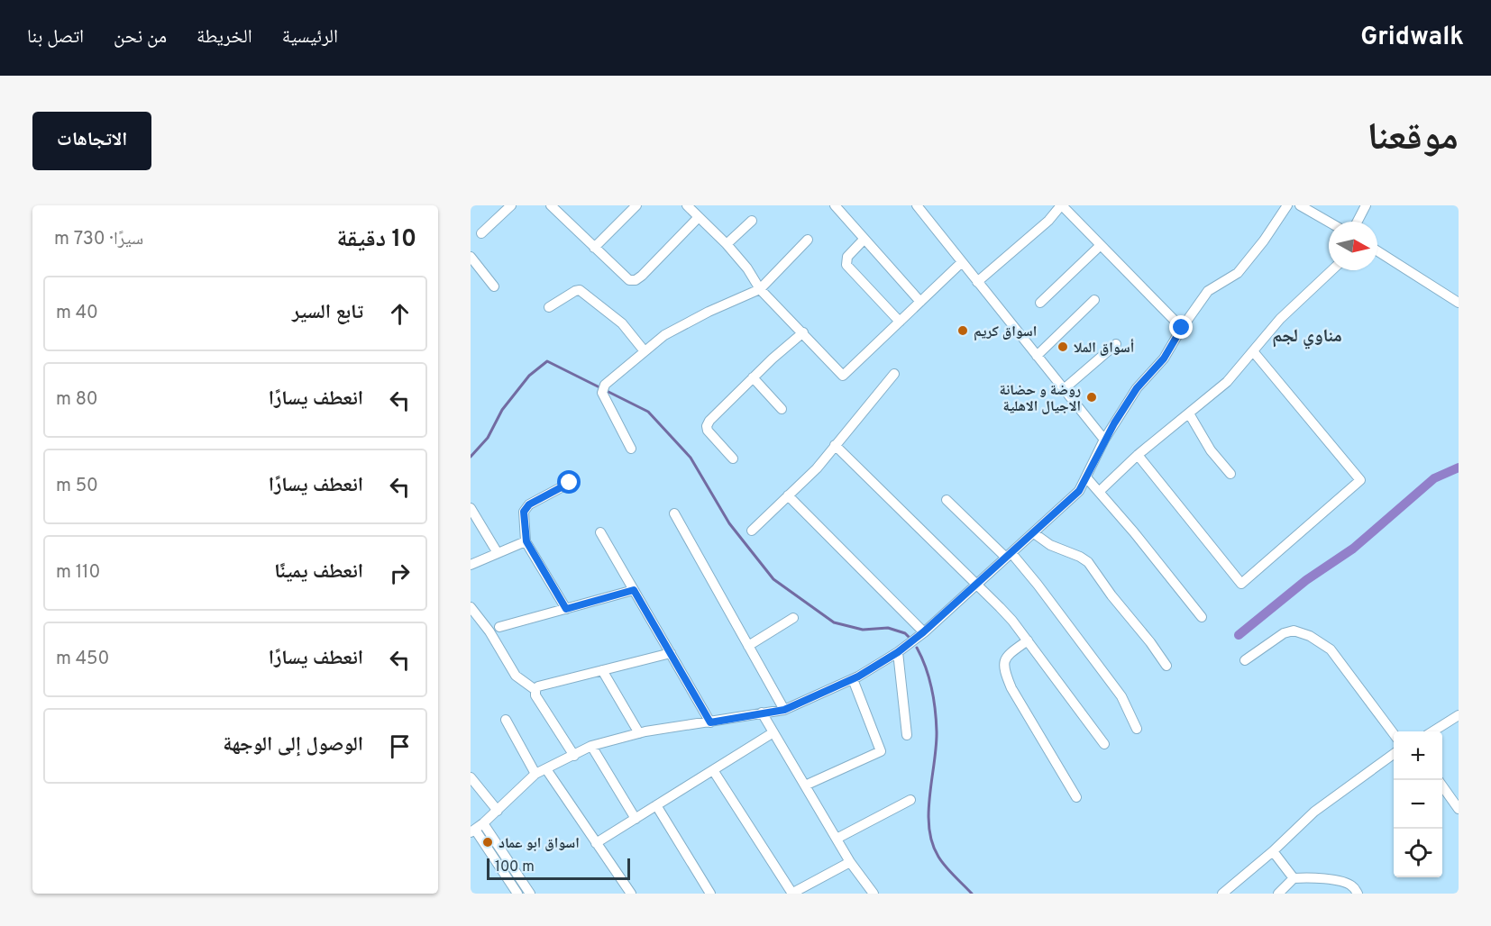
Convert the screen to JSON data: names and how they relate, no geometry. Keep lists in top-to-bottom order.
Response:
{
  "districts": ["مناوي لجم"],
  "places": [
    "اسواق كريم",
    "أسواق الملا",
    "روضة و حضانة الاجيال الاهلية",
    "اسواق ابو عماد"
  ],
  "scale_bar": "100 m",
  "north": "right",
  "page": {
    "header": "Gridwalk",
    "nav": [
      "الرئيسية",
      "الخريطة",
      "من نحن",
      "اتصل بنا"
    ],
    "title": "موقعنا",
    "buttons": "الاتجاهات",
    "heading": ["10 دقيقة", "سيرًا · 730 m"],
    "list": [
      ["تابع السير", "40 m"],
      ["انعطف يسارًا", "80 m"],
      ["انعطف يسارًا", "50 m"],
      ["انعطف يمينًا", "110 m"],
      ["انعطف يسارًا", "450 m"],
      "الوصول إلى الوجهة"
    ],
    "map_buttons": ["+", "−"],
    "scale": "100 m"
  }
}
